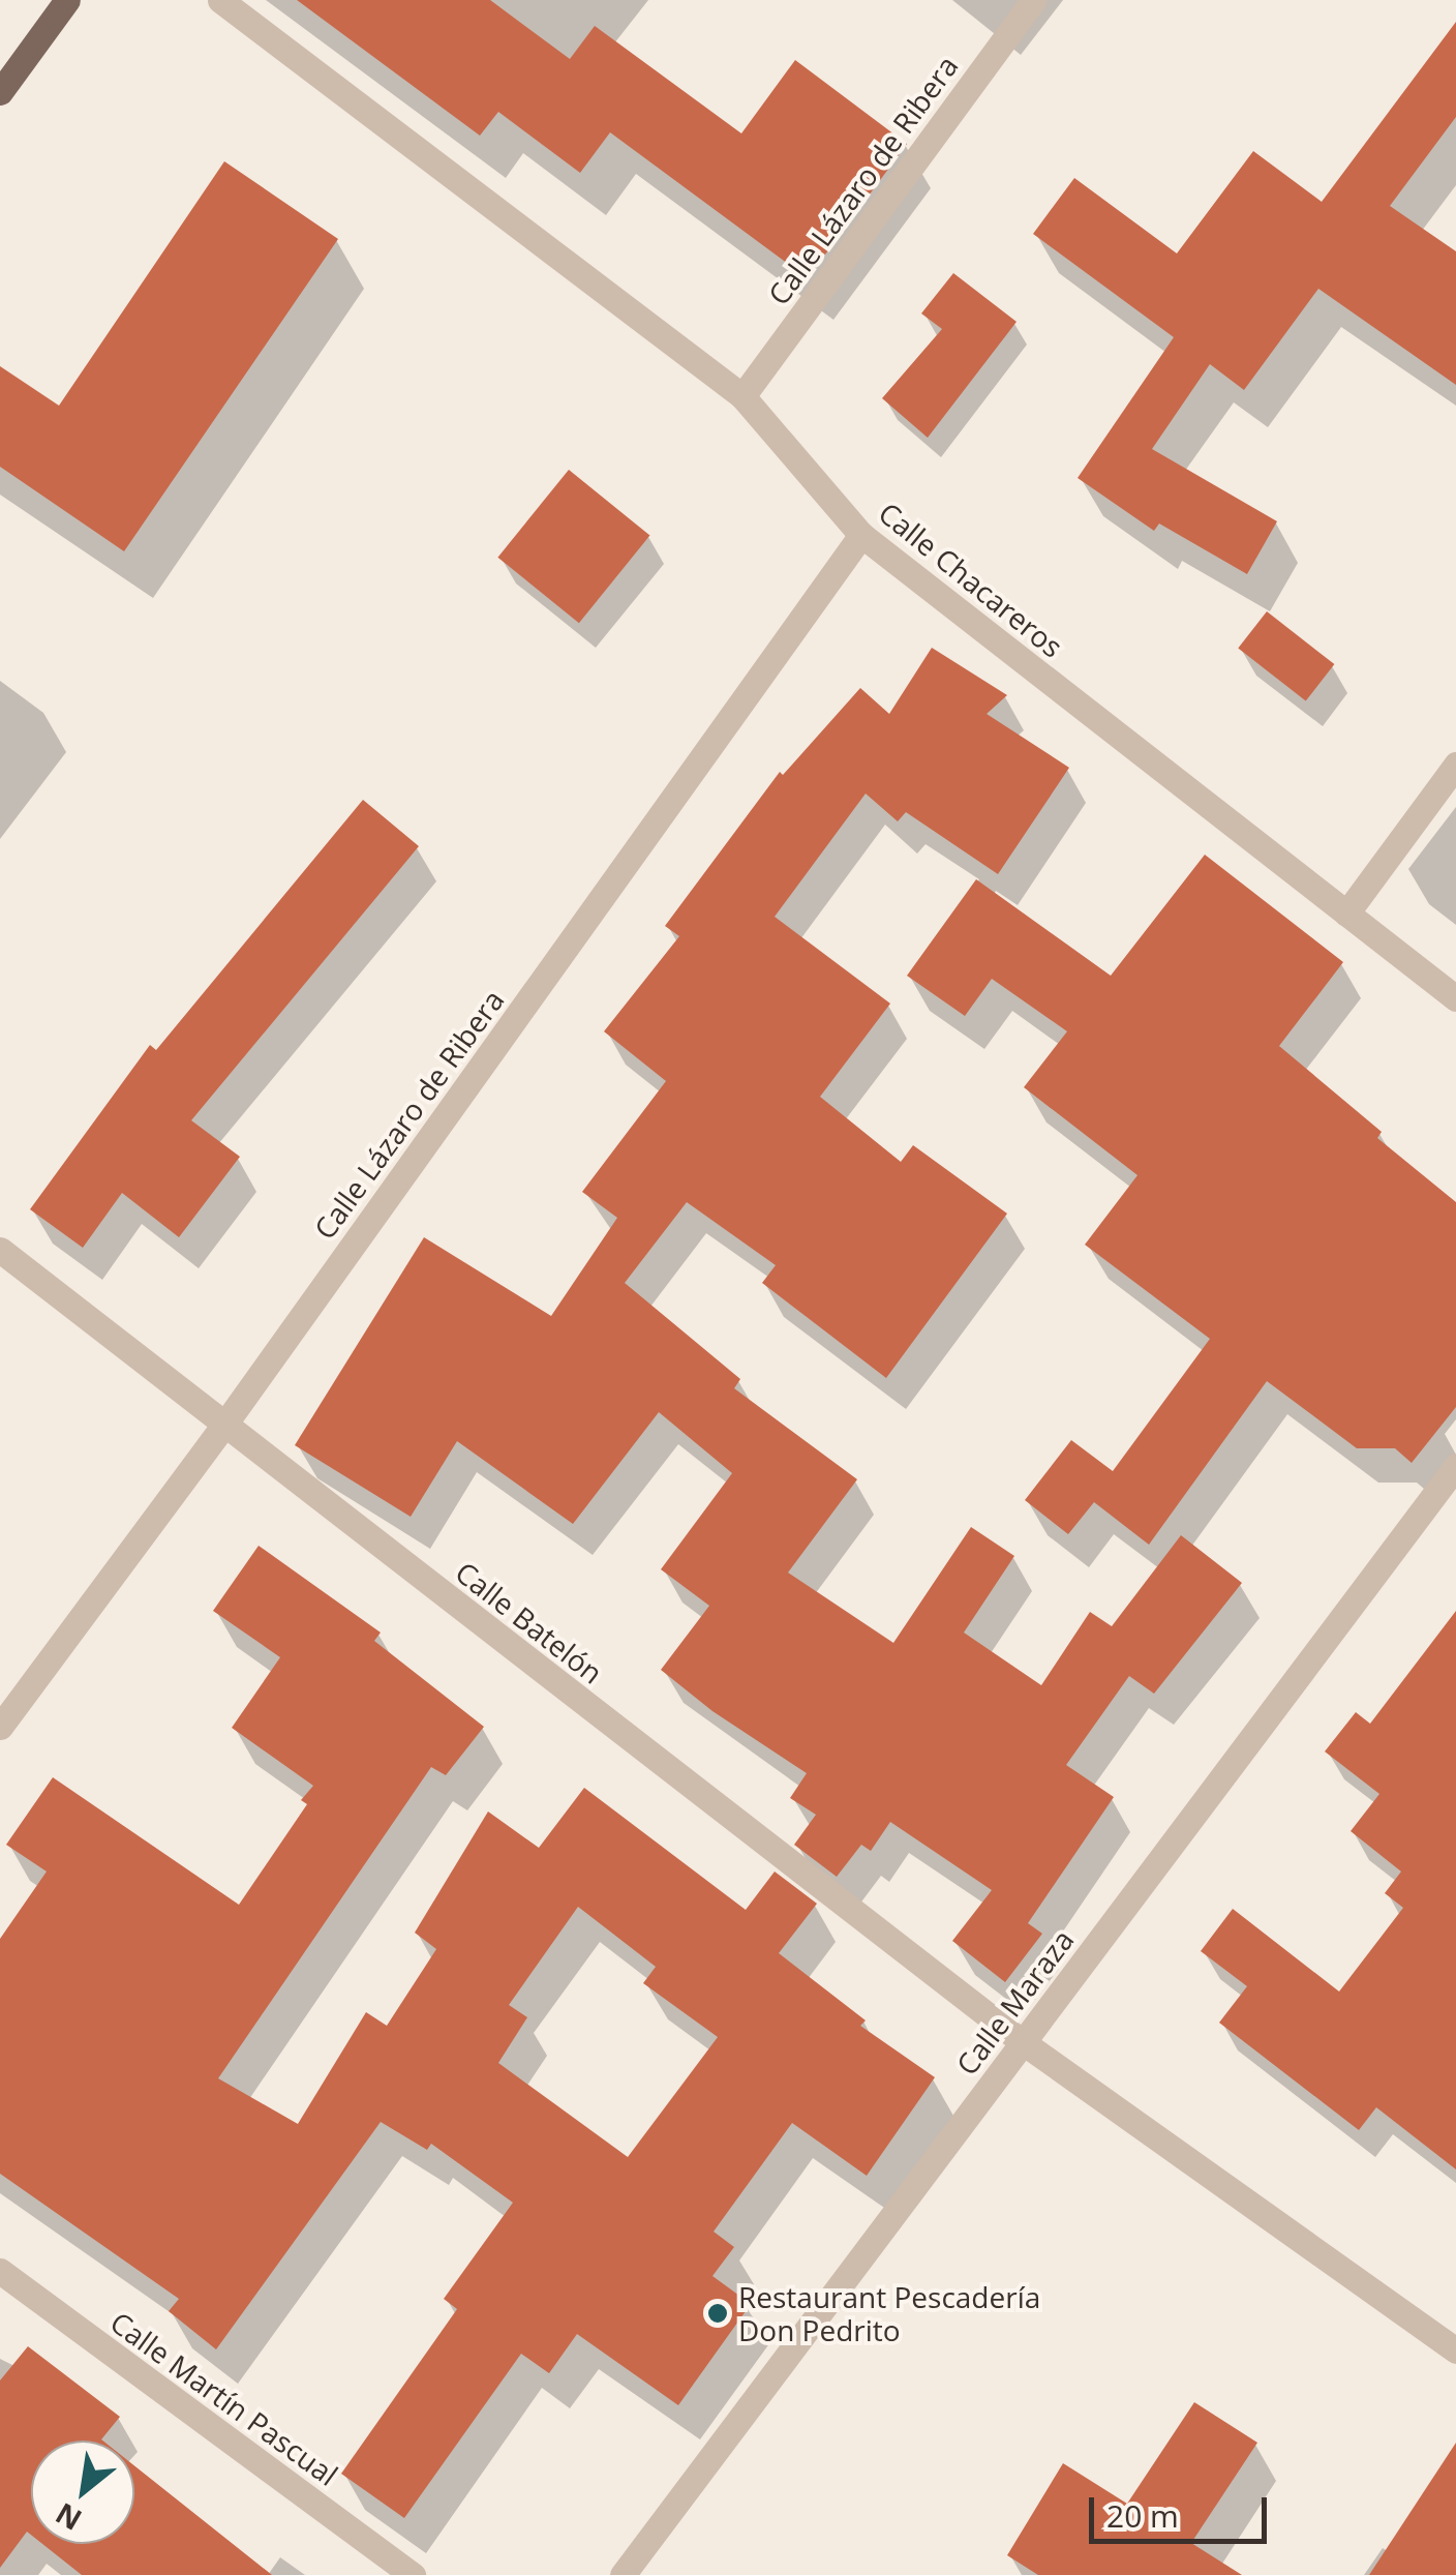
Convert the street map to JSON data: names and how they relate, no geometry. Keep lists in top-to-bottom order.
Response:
{
  "streets": {
    "street": [
      "Calle Lázaro de Ribera",
      "Calle Chacareros",
      "Calle Batelón",
      "Calle Maraza",
      "Calle Martín Pascual"
    ]
  },
  "crossings": [
    ["Calle Lázaro de Ribera", "Calle Chacareros"],
    ["Calle Lázaro de Ribera", "Calle Batelón"],
    ["Calle Batelón", "Calle Maraza"]
  ],
  "places": ["Restaurant Pescadería Don Pedrito"],
  "scale_bar": "20 m",
  "north": "bottom left"
}
